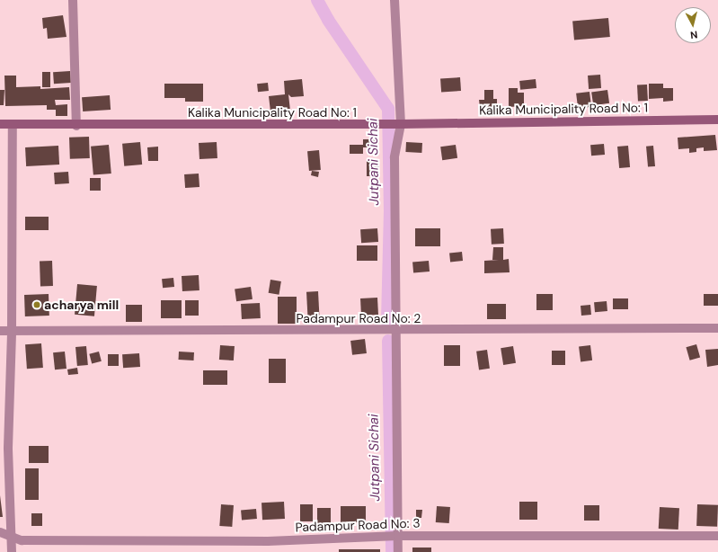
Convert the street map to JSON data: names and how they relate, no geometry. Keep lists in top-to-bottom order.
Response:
{
  "streets": {
    "street": ["Kalika Municipality Road No: 1", "Padampur Road No: 2", "Padampur Road No: 3"]
  },
  "water": ["Jutpani Sichai"],
  "places": ["acharya mill"],
  "north": "bottom"
}
